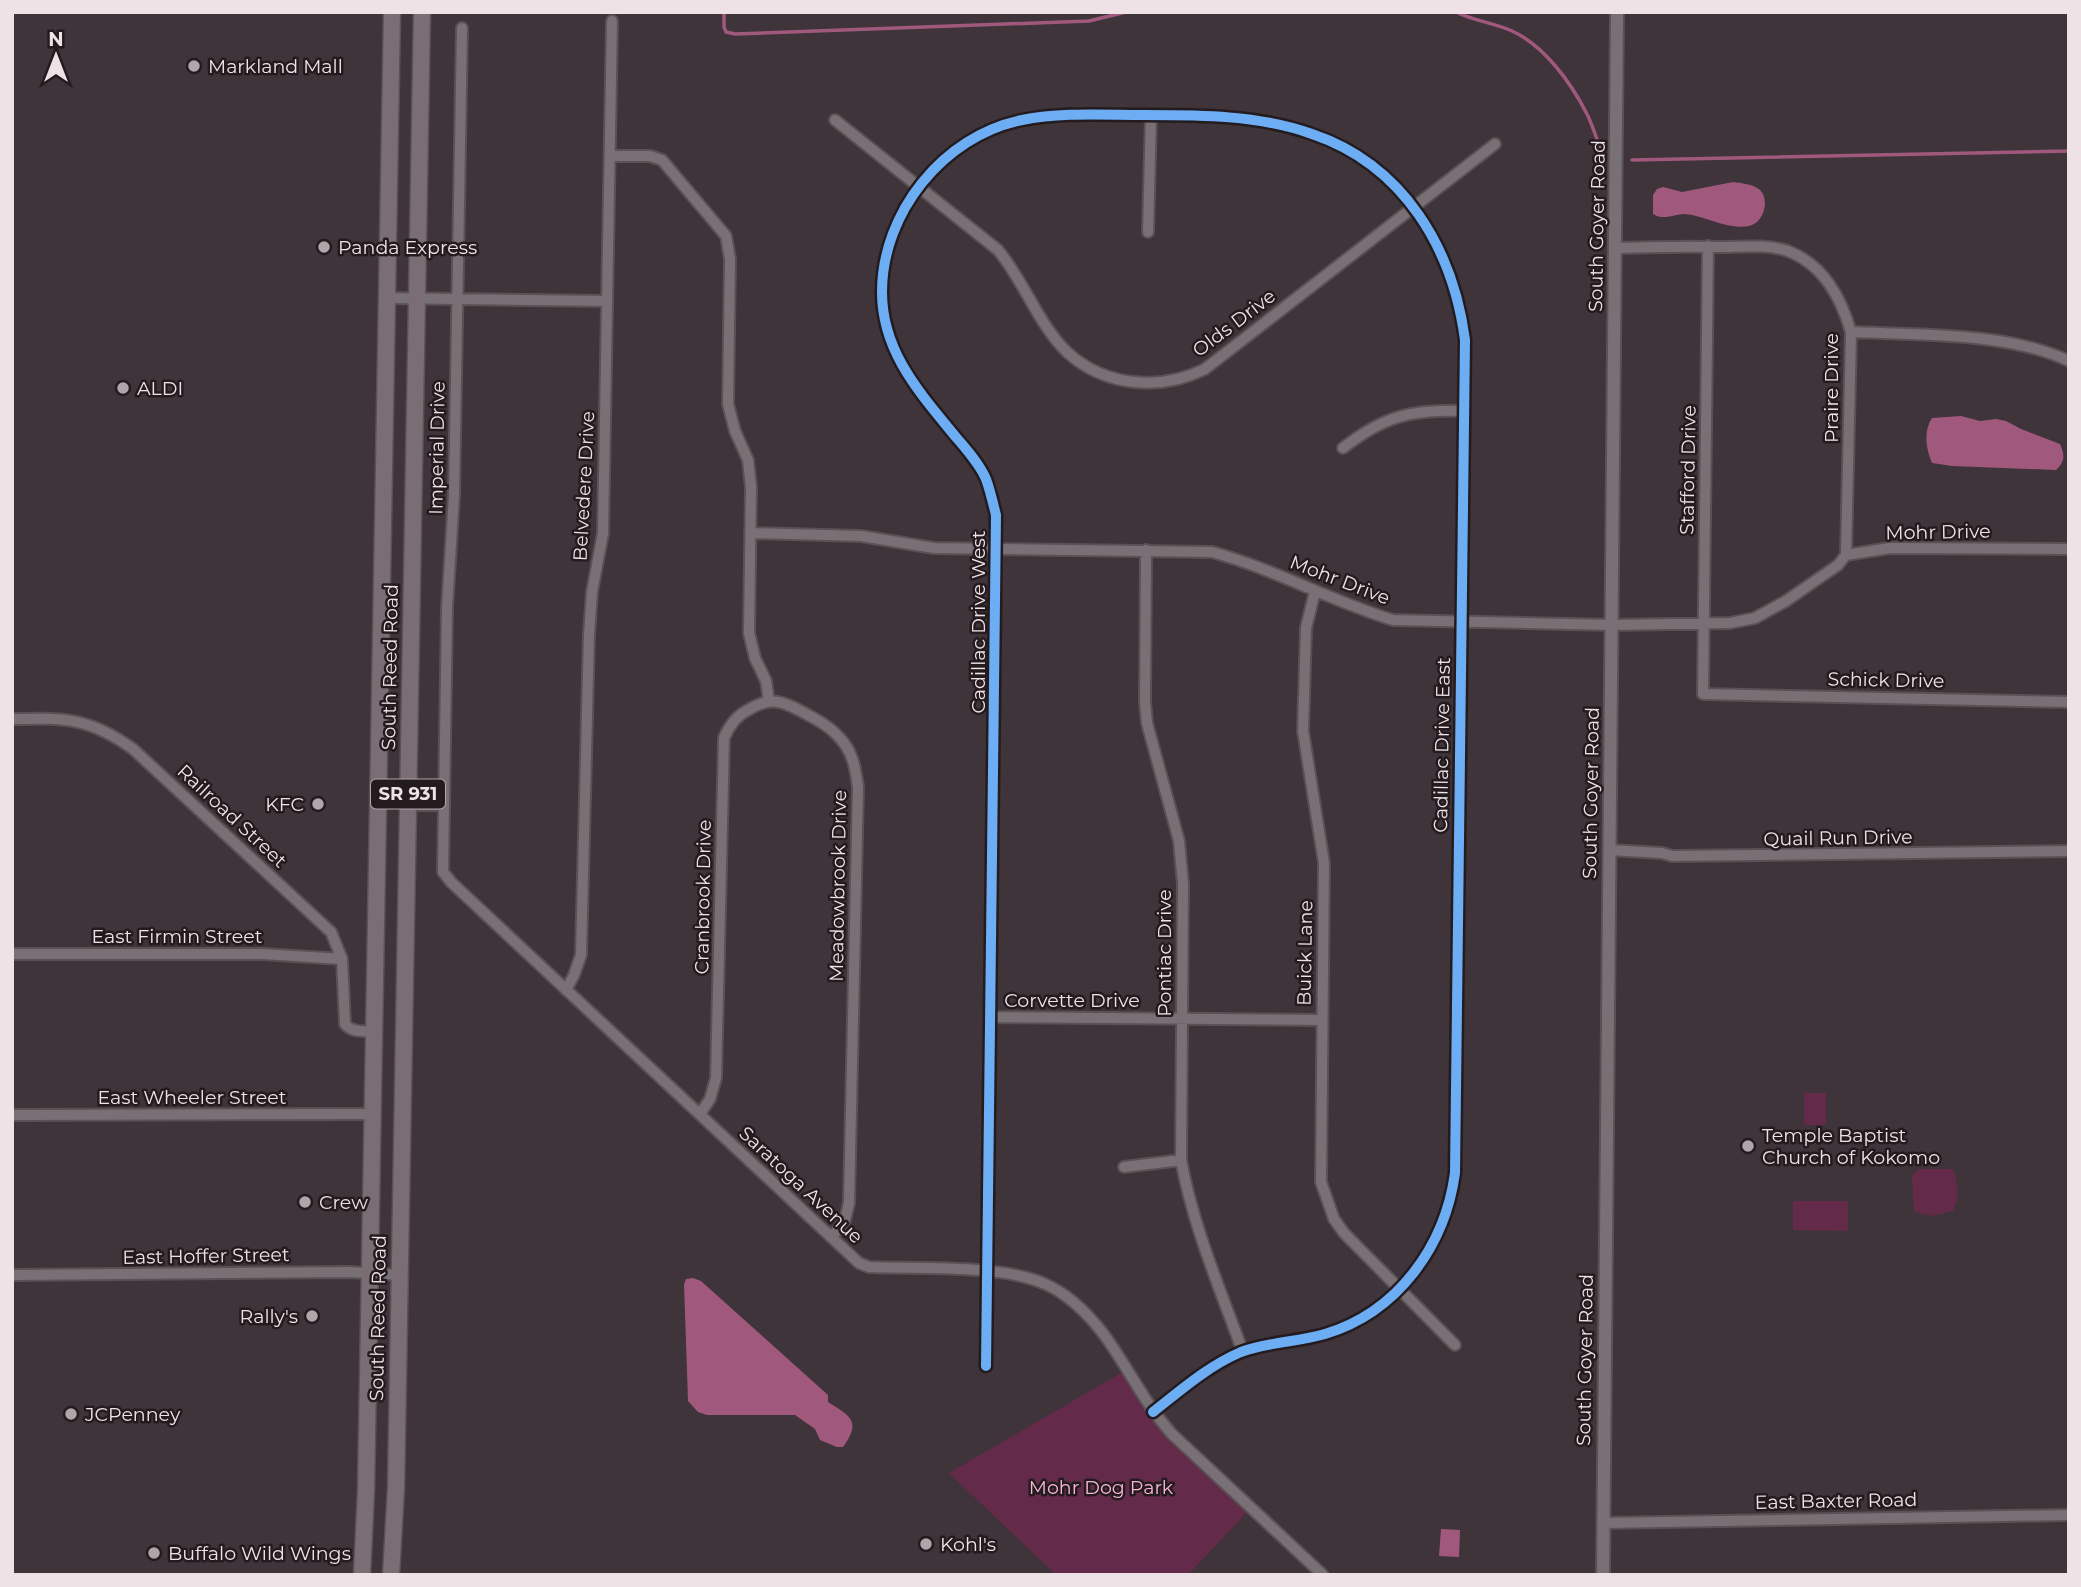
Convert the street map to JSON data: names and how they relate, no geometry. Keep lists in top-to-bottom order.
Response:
{
  "streets": {
    "main road": ["South Reed Road", "SR 931"],
    "street": [
      "South Goyer Road",
      "Olds Drive",
      "Praire Drive",
      "Imperial Drive",
      "Stafford Drive",
      "Belvedere Drive",
      "Mohr Drive",
      "Cadillac Drive West",
      "Schick Drive",
      "Cadillac Drive East",
      "Railroad Street",
      "Quail Run Drive",
      "Meadowbrook Drive",
      "Cranbrook Drive",
      "East Firmin Street",
      "Pontiac Drive",
      "Buick Lane",
      "Corvette Drive",
      "East Wheeler Street",
      "Saratoga Avenue",
      "East Hoffer Street",
      "East Baxter Road"
    ]
  },
  "crossings": [
    ["South Goyer Road", "Praire Drive"],
    ["South Goyer Road", "Mohr Drive"],
    ["South Goyer Road", "Quail Run Drive"],
    ["South Goyer Road", "East Baxter Road"],
    ["Olds Drive", "Cadillac Drive West"],
    ["Olds Drive", "Cadillac Drive East"],
    ["Praire Drive", "Stafford Drive"],
    ["Praire Drive", "Mohr Drive"],
    ["Imperial Drive", "Saratoga Avenue"],
    ["Stafford Drive", "Mohr Drive"],
    ["Stafford Drive", "Schick Drive"],
    ["Belvedere Drive", "Saratoga Avenue"],
    ["Mohr Drive", "Cadillac Drive West"],
    ["Mohr Drive", "Cadillac Drive East"],
    ["Mohr Drive", "Pontiac Drive"],
    ["Mohr Drive", "Buick Lane"],
    ["Cadillac Drive West", "Cadillac Drive East"],
    ["Cadillac Drive West", "Corvette Drive"],
    ["Cadillac Drive West", "Saratoga Avenue"],
    ["South Reed Road", "East Wheeler Street"],
    ["South Reed Road", "East Hoffer Street"],
    ["Cadillac Drive East", "Pontiac Drive"],
    ["Cadillac Drive East", "Buick Lane"],
    ["Cadillac Drive East", "Saratoga Avenue"],
    ["Railroad Street", "East Firmin Street"],
    ["Meadowbrook Drive", "Cranbrook Drive"],
    ["Meadowbrook Drive", "Saratoga Avenue"],
    ["Cranbrook Drive", "Saratoga Avenue"],
    ["Pontiac Drive", "Corvette Drive"],
    ["Buick Lane", "Corvette Drive"]
  ],
  "parks": ["Mohr Dog Park"],
  "places": [
    "Markland Mall",
    "Panda Express",
    "ALDI",
    "KFC",
    "Temple Baptist Church of Kokomo",
    "Crew",
    "Rally's",
    "JCPenney",
    "Kohl's",
    "Buffalo Wild Wings"
  ],
  "north": "top"
}
